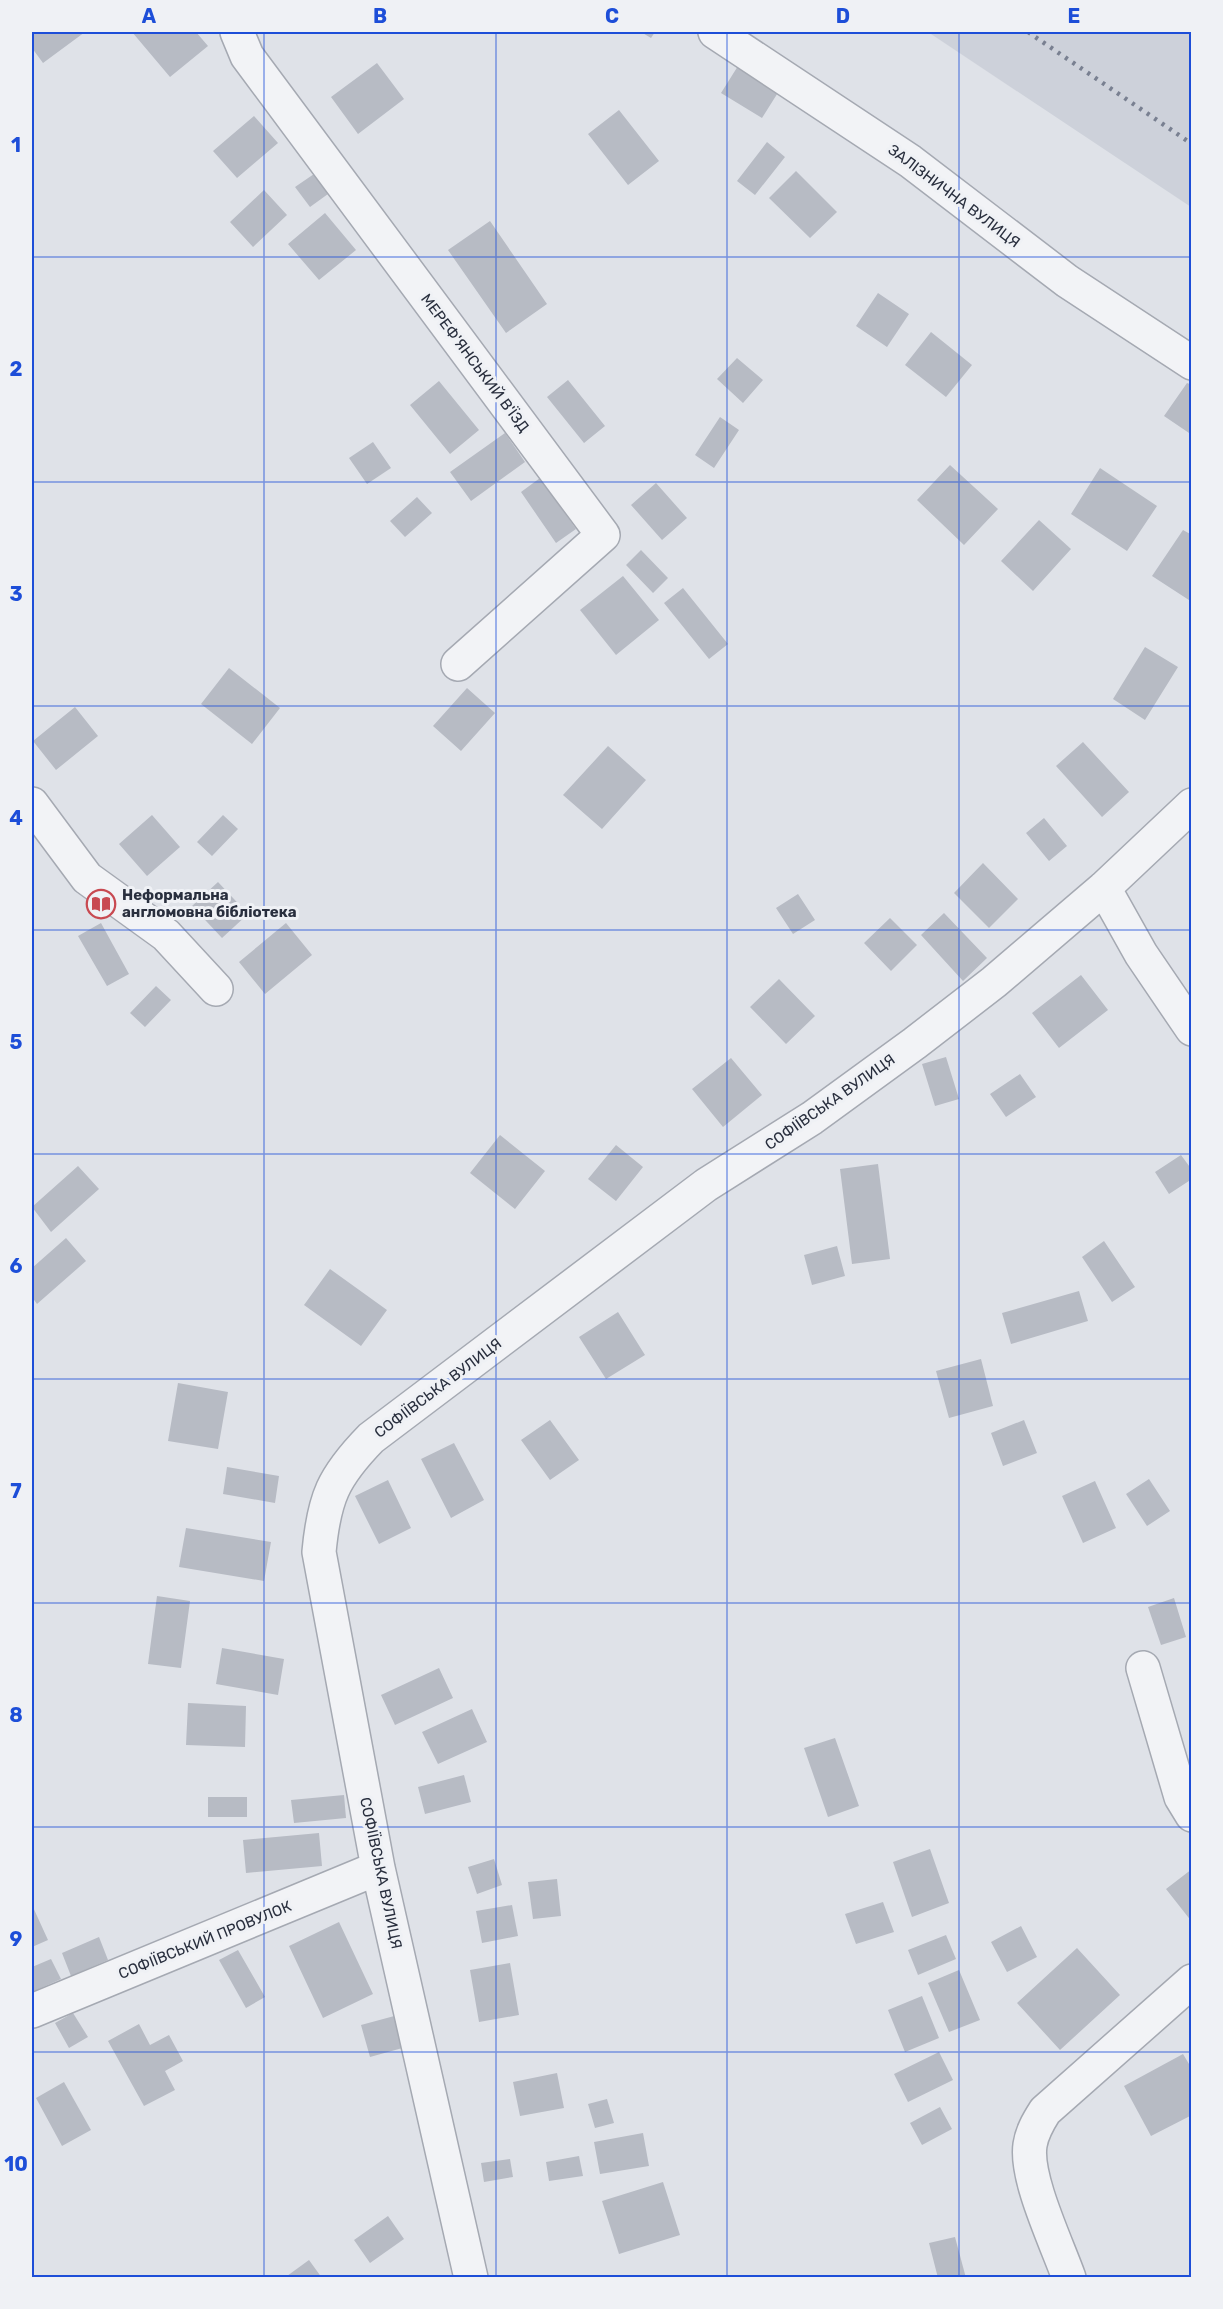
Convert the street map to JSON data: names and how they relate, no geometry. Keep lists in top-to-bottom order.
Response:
{
  "streets": {
    "street": [
      "ЗАЛІЗНИЧНА ВУЛИЦЯ",
      "МЕРЕФ'ЯНСЬКИЙ В'ЇЗД",
      "СОФІЇВСЬКА ВУЛИЦЯ",
      "СОФІЇВСЬКИЙ ПРОВУЛОК"
    ]
  },
  "crossings": [
    ["СОФІЇВСЬКА ВУЛИЦЯ", "СОФІЇВСЬКИЙ ПРОВУЛОК"]
  ],
  "places": {
    "library": ["Неформальна англомовна бібліотека"]
  },
  "grid": {
    "columns": [
      "A",
      "B",
      "C",
      "D",
      "E"
    ],
    "rows": [
      "1",
      "2",
      "3",
      "4",
      "5",
      "6",
      "7",
      "8",
      "9",
      "10"
    ]
  }
}
